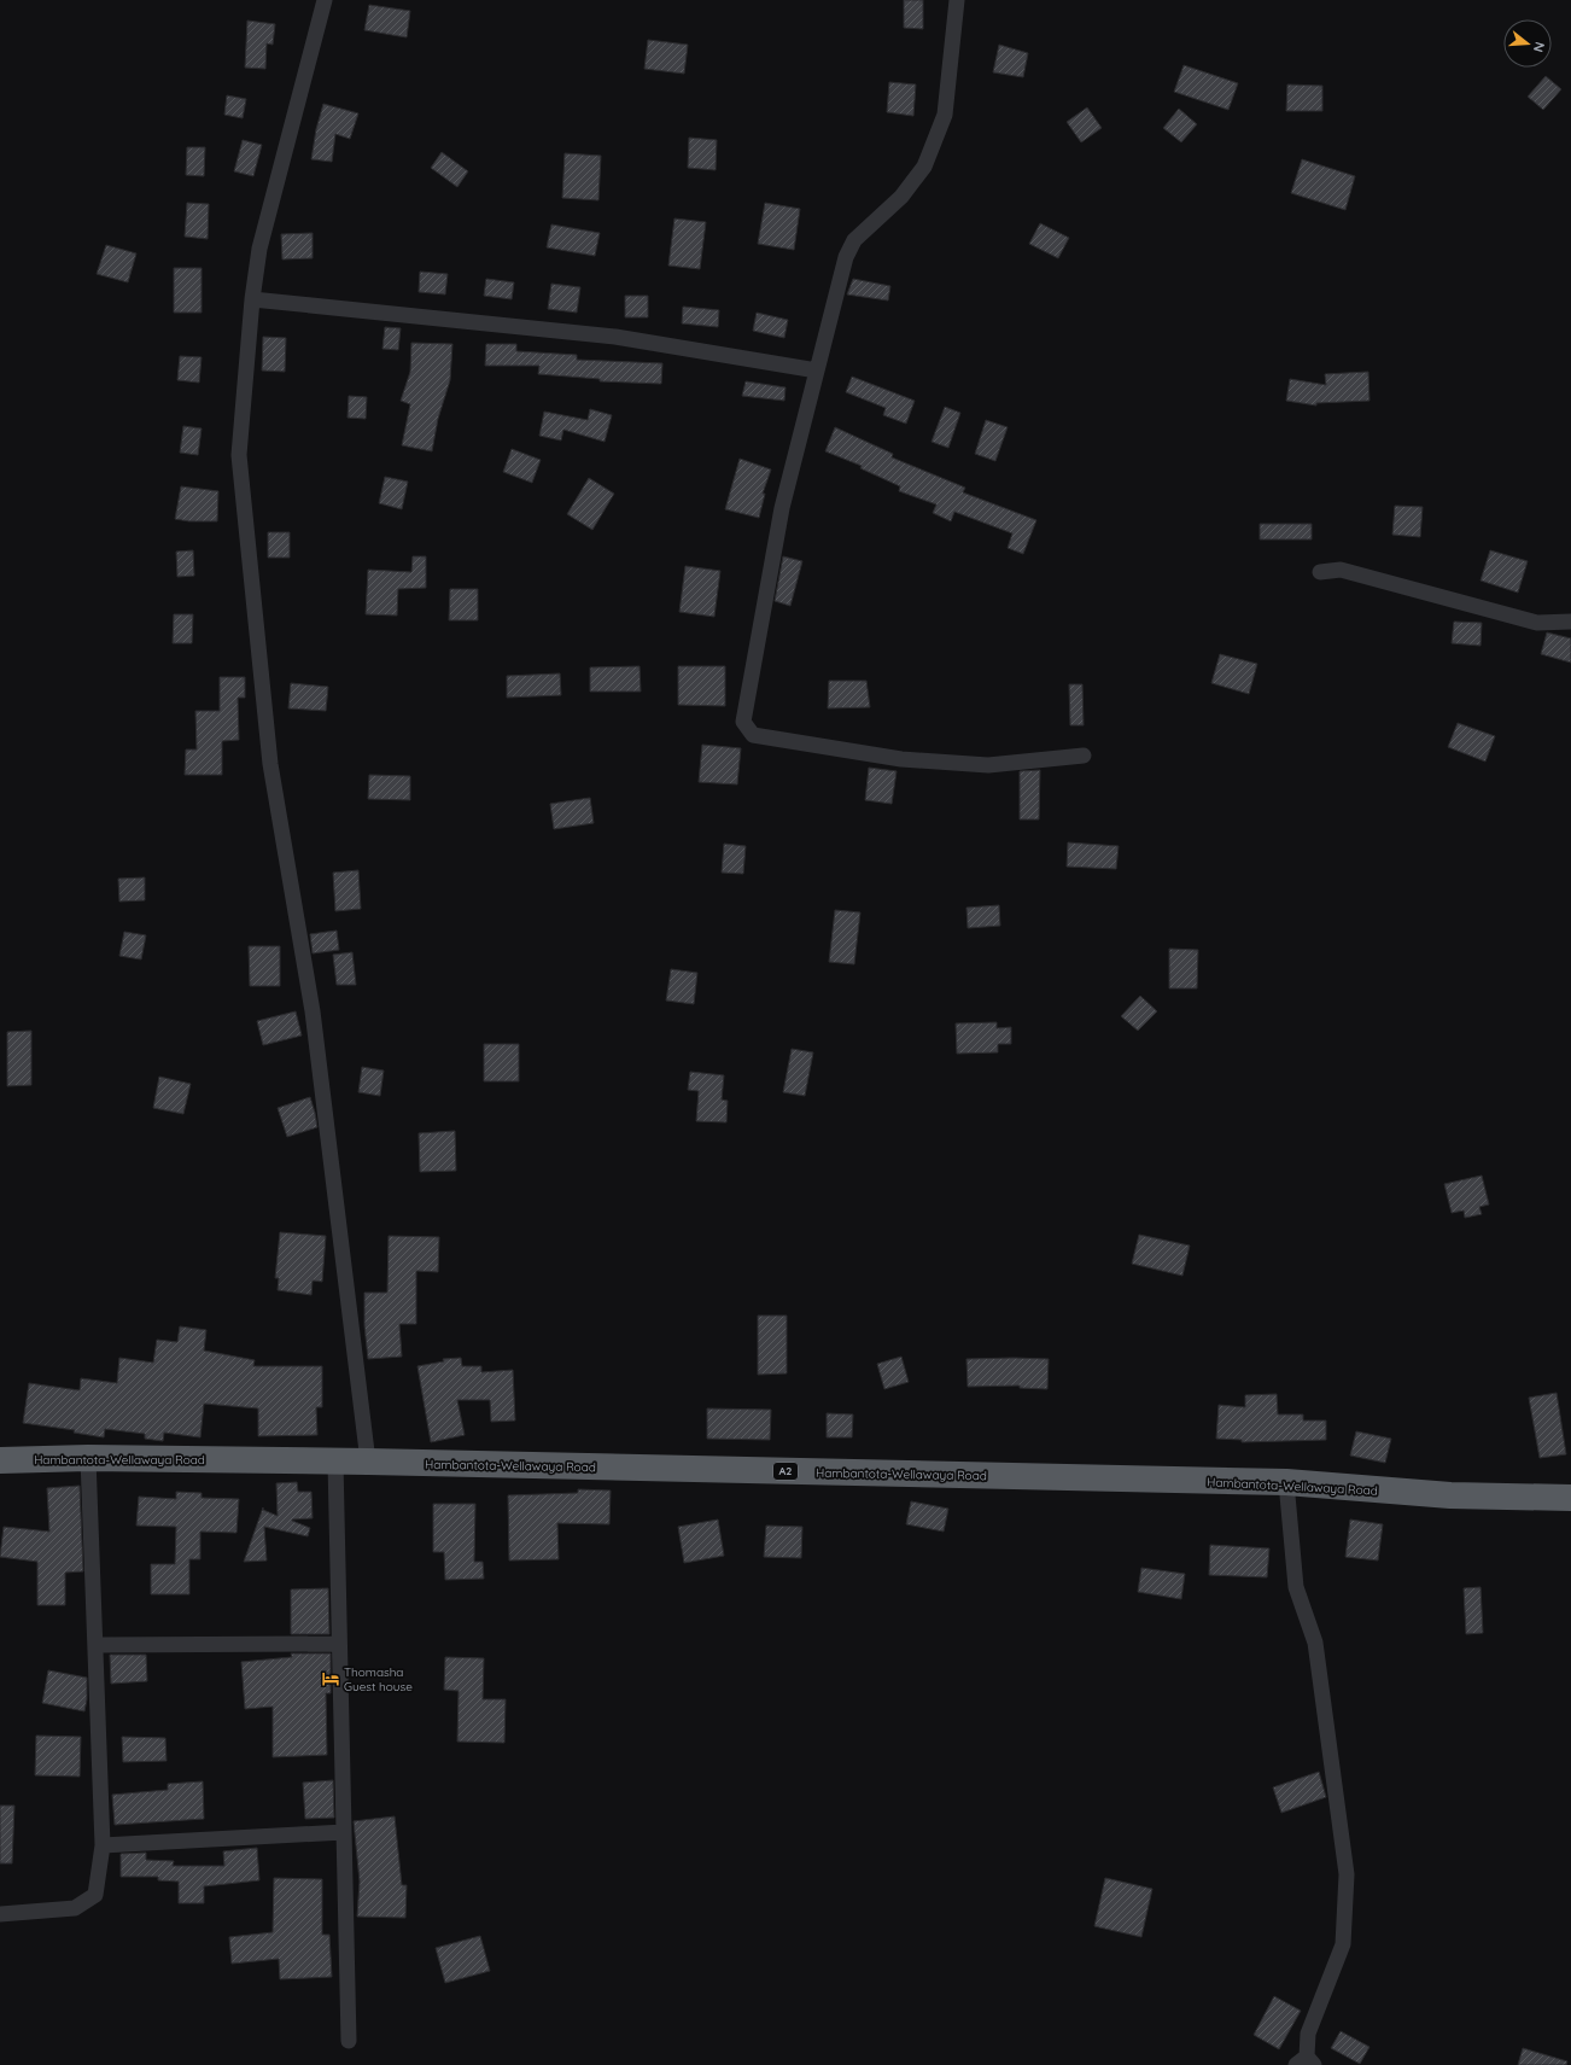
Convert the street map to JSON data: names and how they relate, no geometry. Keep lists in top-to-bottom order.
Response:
{
  "streets": {
    "highway": ["Hambantota-Wellawaya Road", "A2"]
  },
  "places": {
    "hotel": ["Thomasha Guest house"]
  },
  "north": "right"
}
